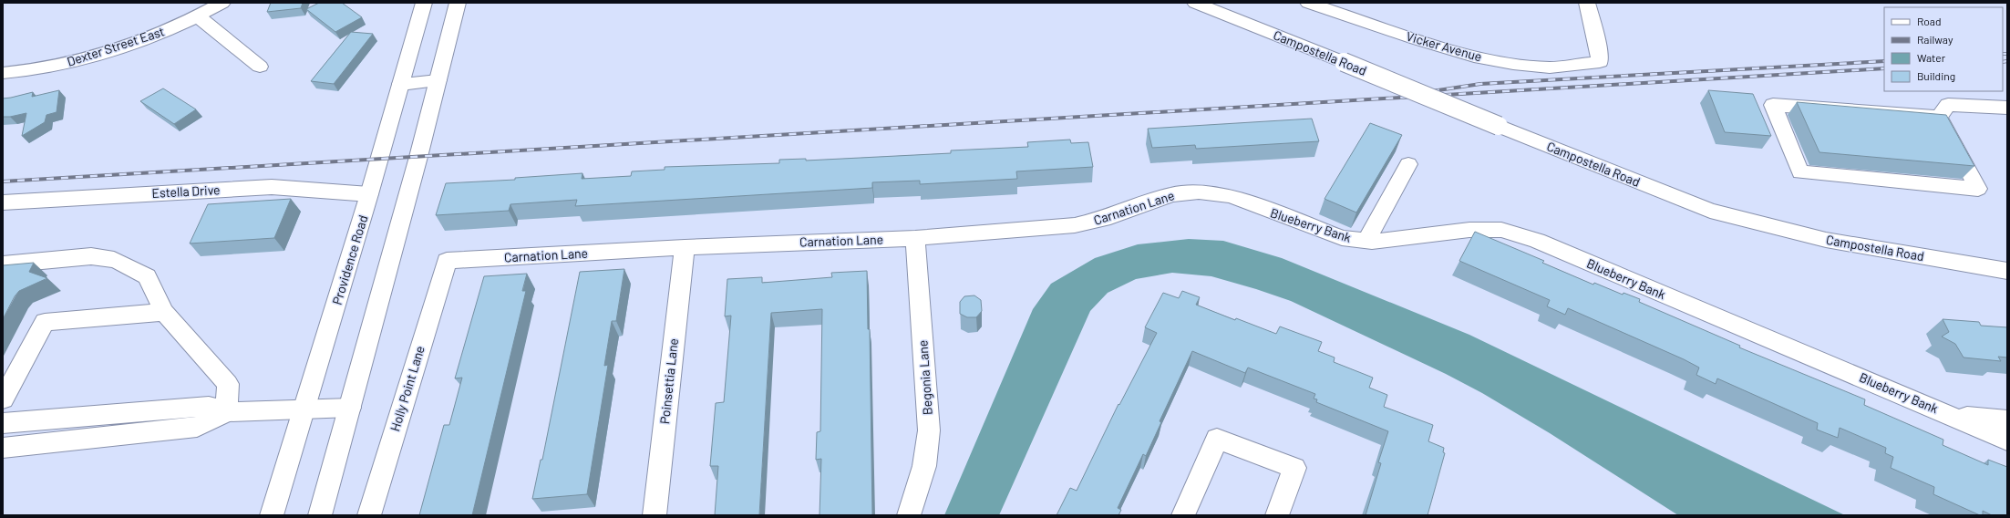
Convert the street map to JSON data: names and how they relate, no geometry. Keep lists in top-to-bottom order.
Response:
{
  "streets": {
    "street": [
      "Dexter Street East",
      "Vicker Avenue",
      "Campostella Road",
      "Estella Drive",
      "Carnation Lane",
      "Blueberry Bank",
      "Providence Road",
      "Begonia Lane",
      "Poinsettia Lane",
      "Holly Point Lane"
    ]
  },
  "crossings": [
    ["Estella Drive", "Providence Road"],
    ["Carnation Lane", "Blueberry Bank"],
    ["Carnation Lane", "Begonia Lane"],
    ["Carnation Lane", "Poinsettia Lane"],
    ["Carnation Lane", "Holly Point Lane"]
  ],
  "legend": [
    "Road",
    "Railway",
    "Water",
    "Building"
  ]
}
